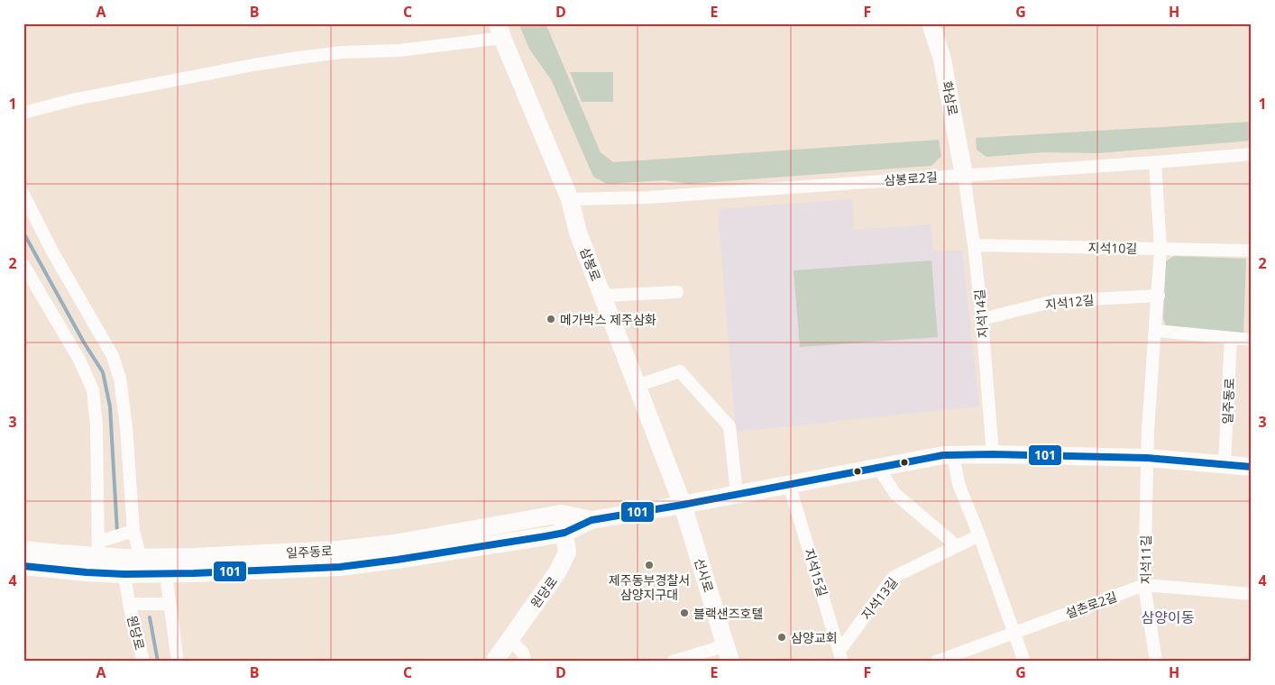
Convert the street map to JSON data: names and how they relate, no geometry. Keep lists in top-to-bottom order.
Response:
{
  "streets": {
    "main road": [
      "화삼로",
      "삼봉로",
      "일주동로",
      "선사로",
      "원당로"
    ],
    "street": [
      "삼봉로2길",
      "지석10길",
      "지석12길",
      "지석14길",
      "지석11길",
      "지석15길",
      "지석13길",
      "설촌로2길"
    ]
  },
  "crossings": [
    ["화삼로", "삼봉로2길"],
    ["화삼로", "지석14길"],
    ["삼봉로2길", "삼봉로"],
    ["삼봉로2길", "지석14길"],
    ["지석10길", "지석14길"],
    ["삼봉로", "일주동로"],
    ["삼봉로", "선사로"],
    ["지석12길", "지석14길"],
    ["지석14길", "일주동로"],
    ["일주동로", "지석11길"],
    ["일주동로", "지석15길"],
    ["일주동로", "선사로"],
    ["일주동로", "원당로"],
    ["지석11길", "설촌로2길"],
    ["지석15길", "지석13길"]
  ],
  "districts": ["삼양이동"],
  "places": [
    "메가박스 제주삼화",
    "제주동부경찰서 삼양지구대",
    "블랙샌즈호텔",
    "삼양교회"
  ],
  "lines": ["transit line 101"],
  "grid": {
    "columns": [
      "A",
      "B",
      "C",
      "D",
      "E",
      "F",
      "G",
      "H"
    ],
    "rows": [
      "1",
      "2",
      "3",
      "4"
    ]
  }
}
